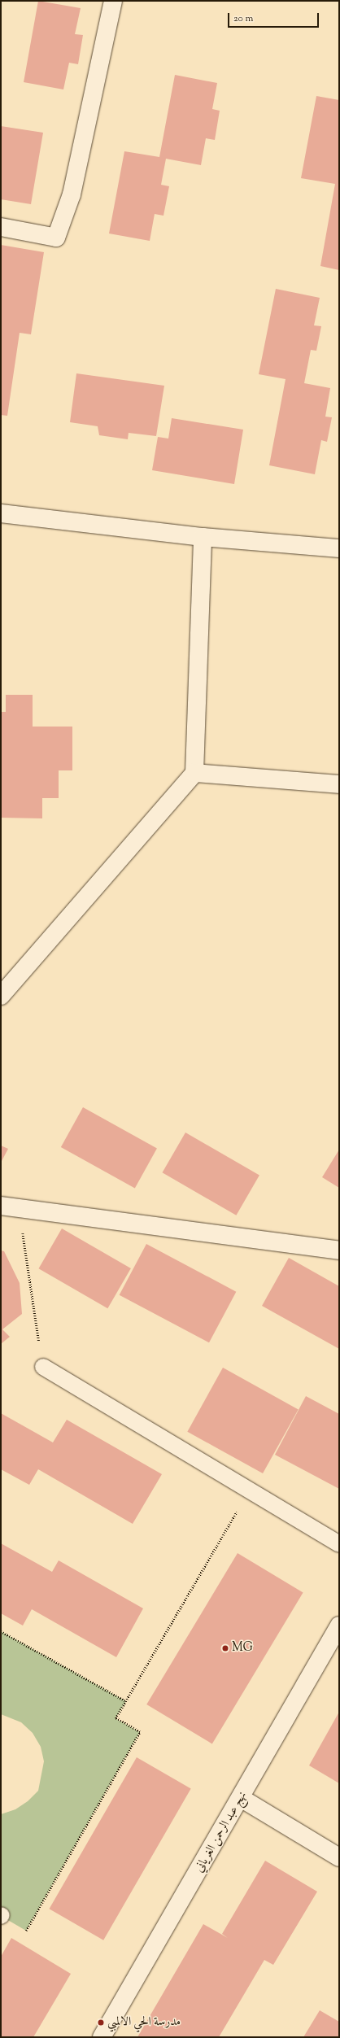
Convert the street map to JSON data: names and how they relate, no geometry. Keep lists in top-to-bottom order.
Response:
{
  "streets": {
    "street": ["نهج عبد الرحمن الغرياني"]
  },
  "places": ["MG", "مدرسة الحي الالمبي"],
  "scale_bar": "20 m"
}
